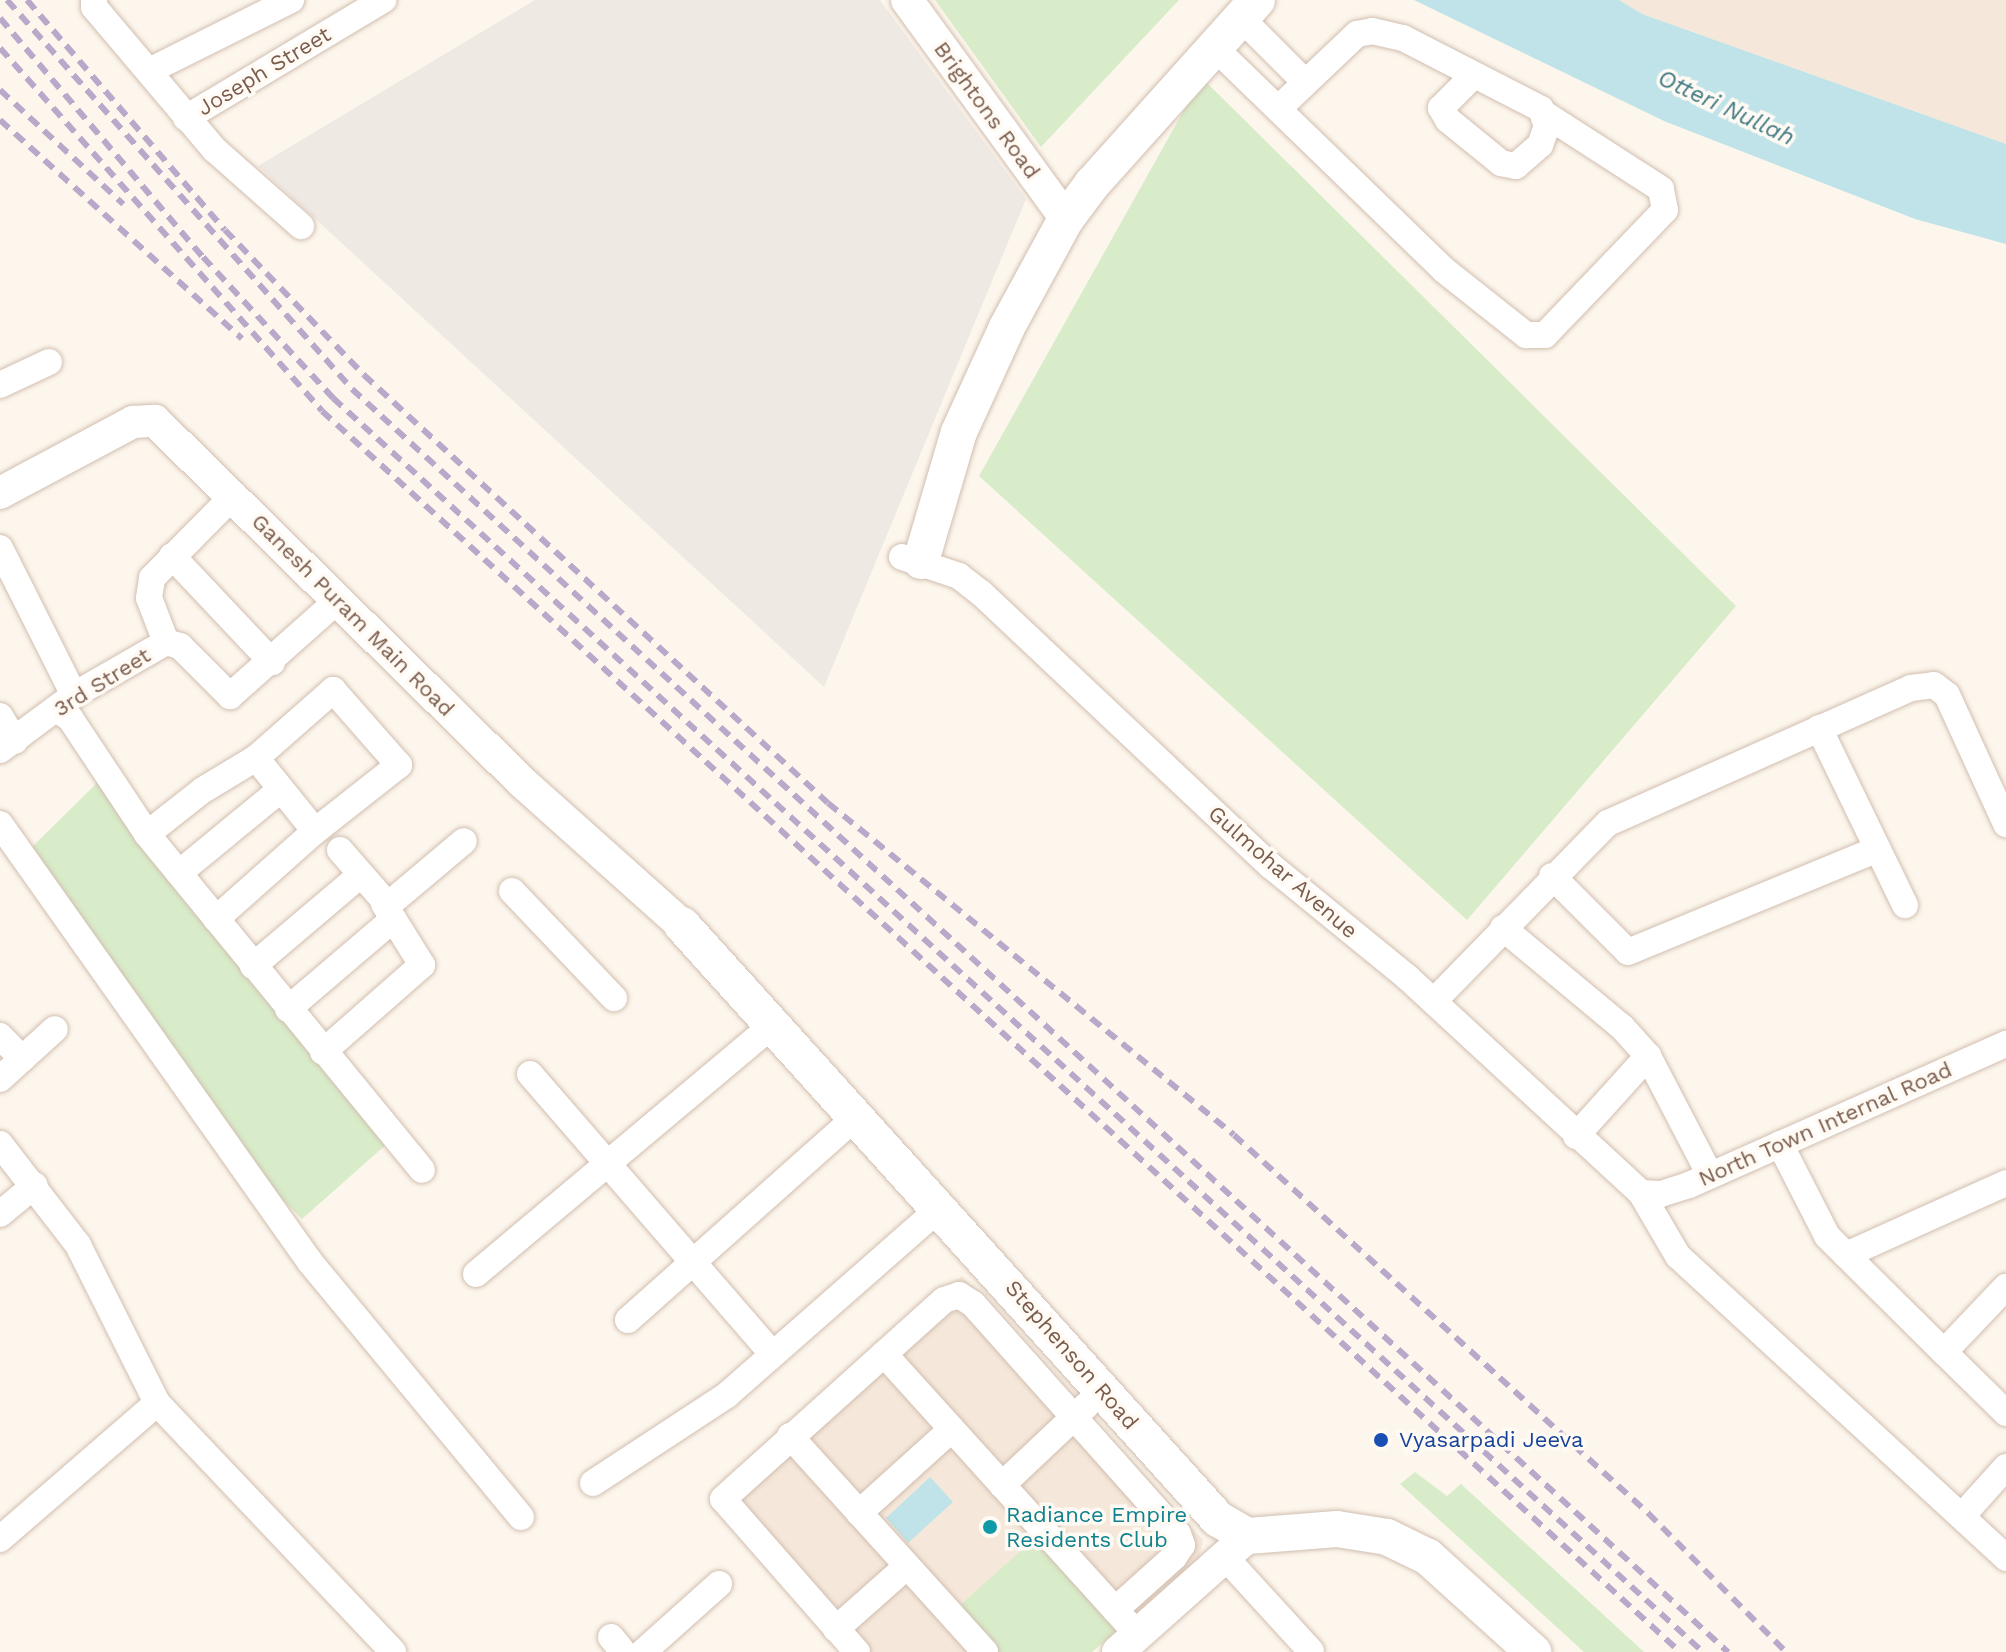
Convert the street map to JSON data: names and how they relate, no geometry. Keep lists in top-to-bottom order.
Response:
{
  "streets": {
    "main road": ["Stephenson Road"],
    "street": [
      "Joseph Street",
      "Brightons Road",
      "Ganesh Puram Main Road",
      "3rd Street",
      "Gulmohar Avenue",
      "North Town Internal Road"
    ]
  },
  "crossings": [
    ["Ganesh Puram Main Road", "Stephenson Road"],
    ["Gulmohar Avenue", "North Town Internal Road"]
  ],
  "water": ["Otteri Nullah"],
  "places": ["Vyasarpadi Jeeva", "Radiance Empire Residents Club"]
}
